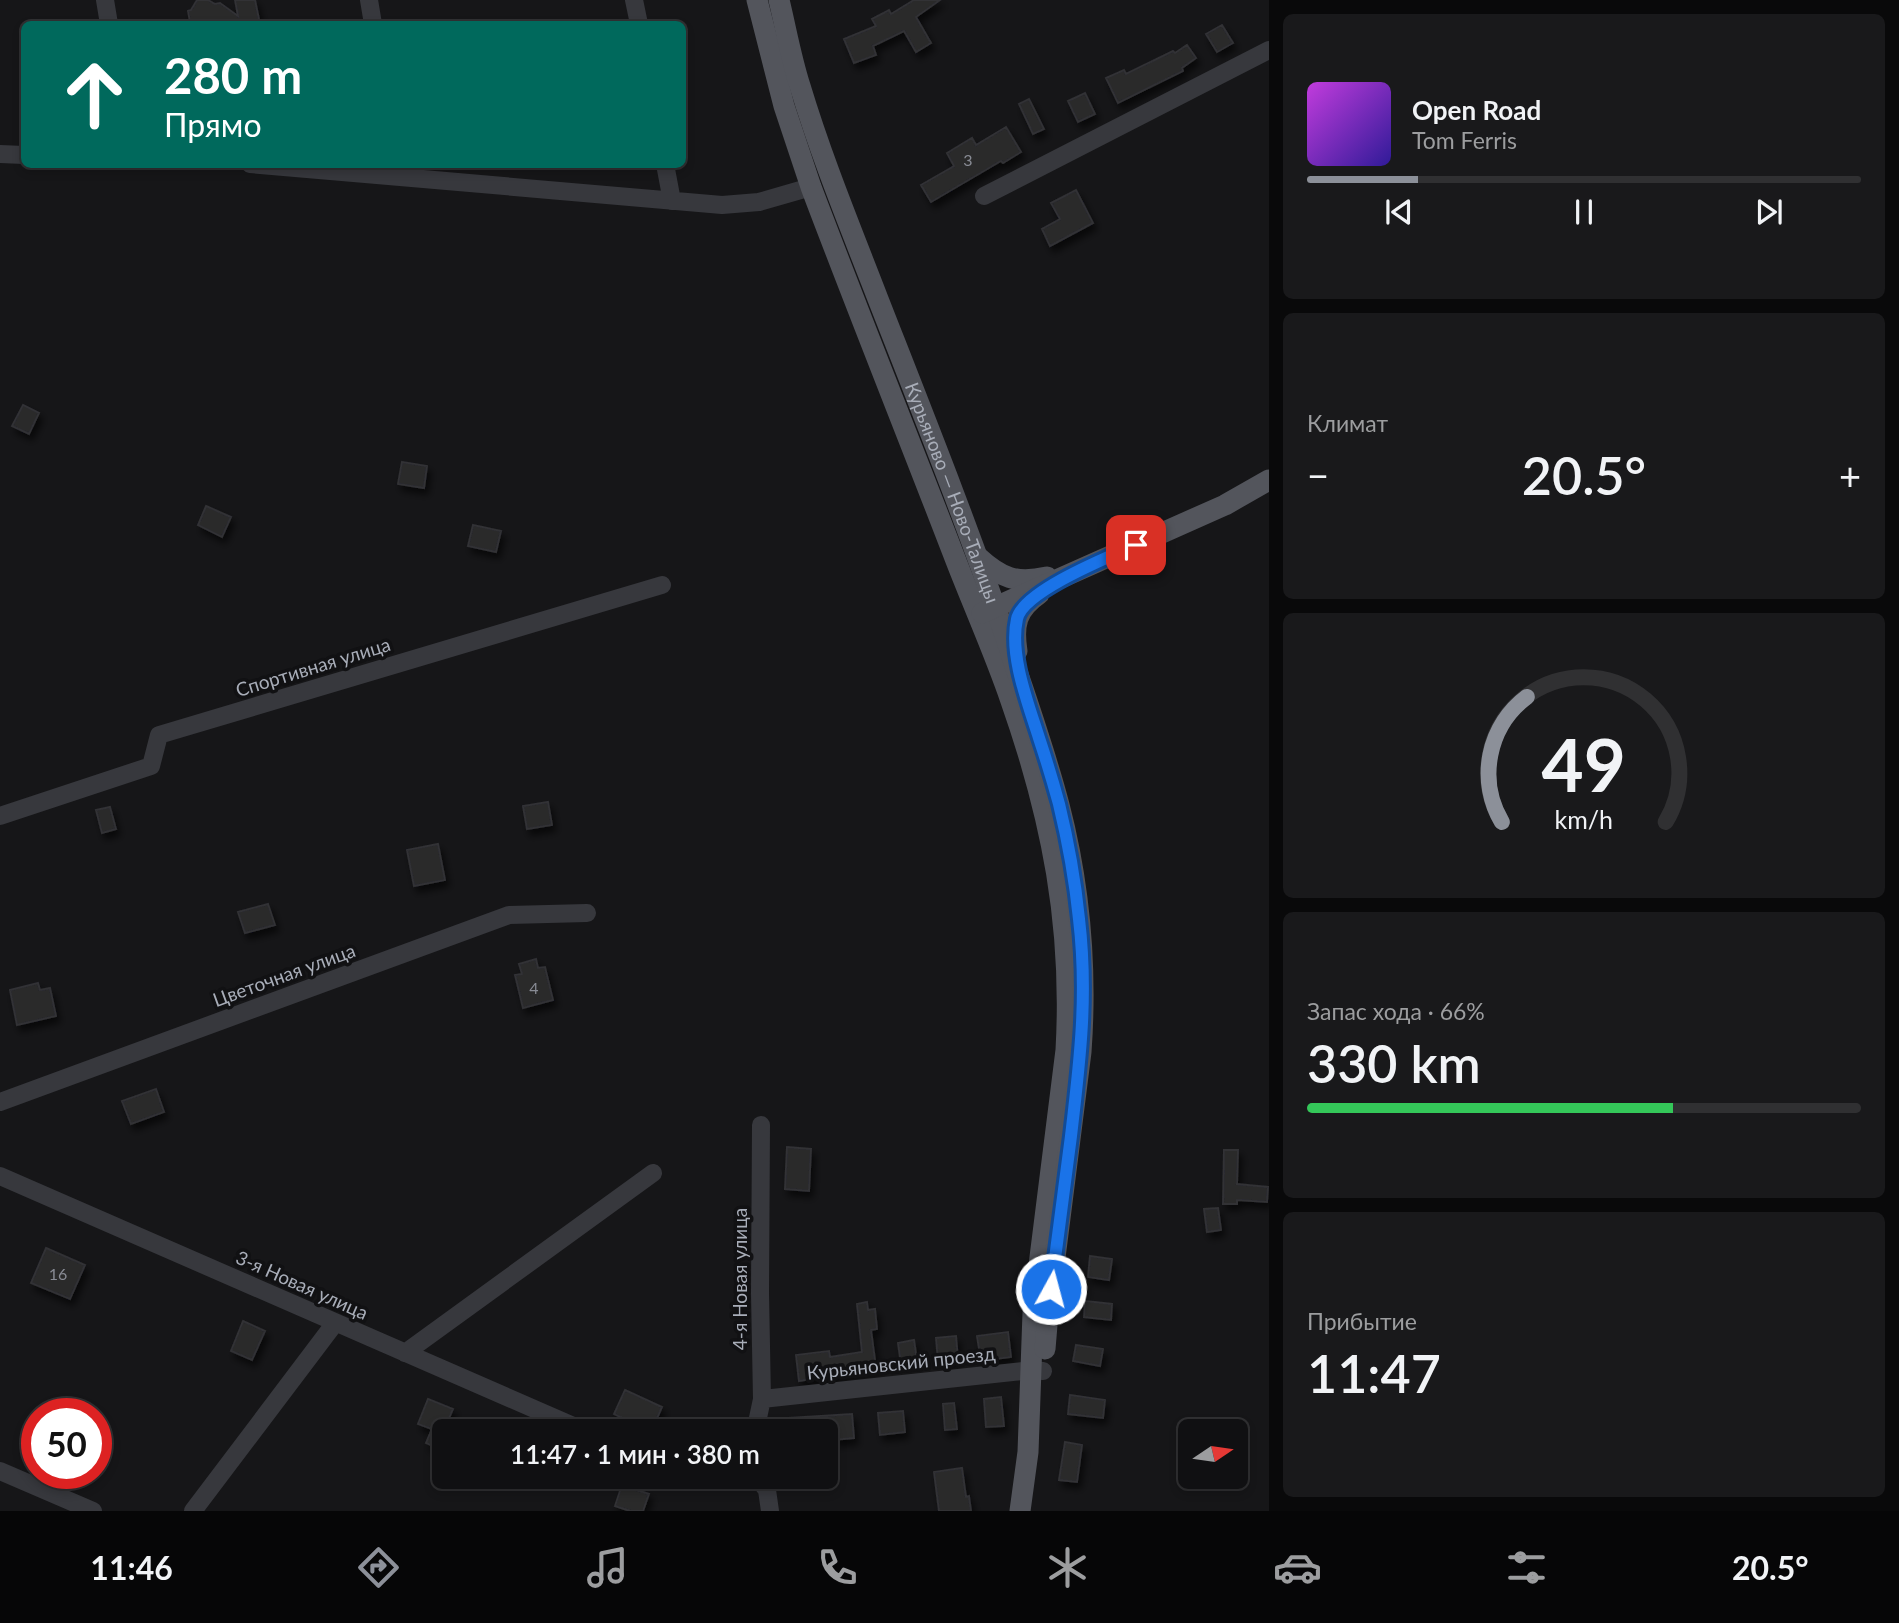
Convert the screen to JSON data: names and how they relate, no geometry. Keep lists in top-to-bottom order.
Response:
{
  "streets": {
    "main road": ["Курьяново — Ново-Талицы"],
    "street": [
      "Спортивная улица",
      "Цветочная улица",
      "4-я Новая улица",
      "3-я Новая улица",
      "Курьяновский проезд"
    ]
  },
  "crossings": [
    ["Курьяново — Ново-Талицы", "Курьяновский проезд"],
    ["4-я Новая улица", "Курьяновский проезд"]
  ],
  "house_numbers": ["3", "4", "16"],
  "north": "right",
  "page": {
    "turn": ["280 m", "Прямо"],
    "song": ["Open Road", "Tom Ferris"],
    "tile": [
      "Климат",
      ["Запас хода · 66%", "330 km"],
      ["Прибытие", "11:47"]
    ],
    "heat": ["−", "20.5°", "+"],
    "limit": "50",
    "trip": "11:47 · 1 мин · 380 m",
    "tabs": ["11:46", "20.5°"],
    "gauge": ["49", "km/h"]
  }
}
